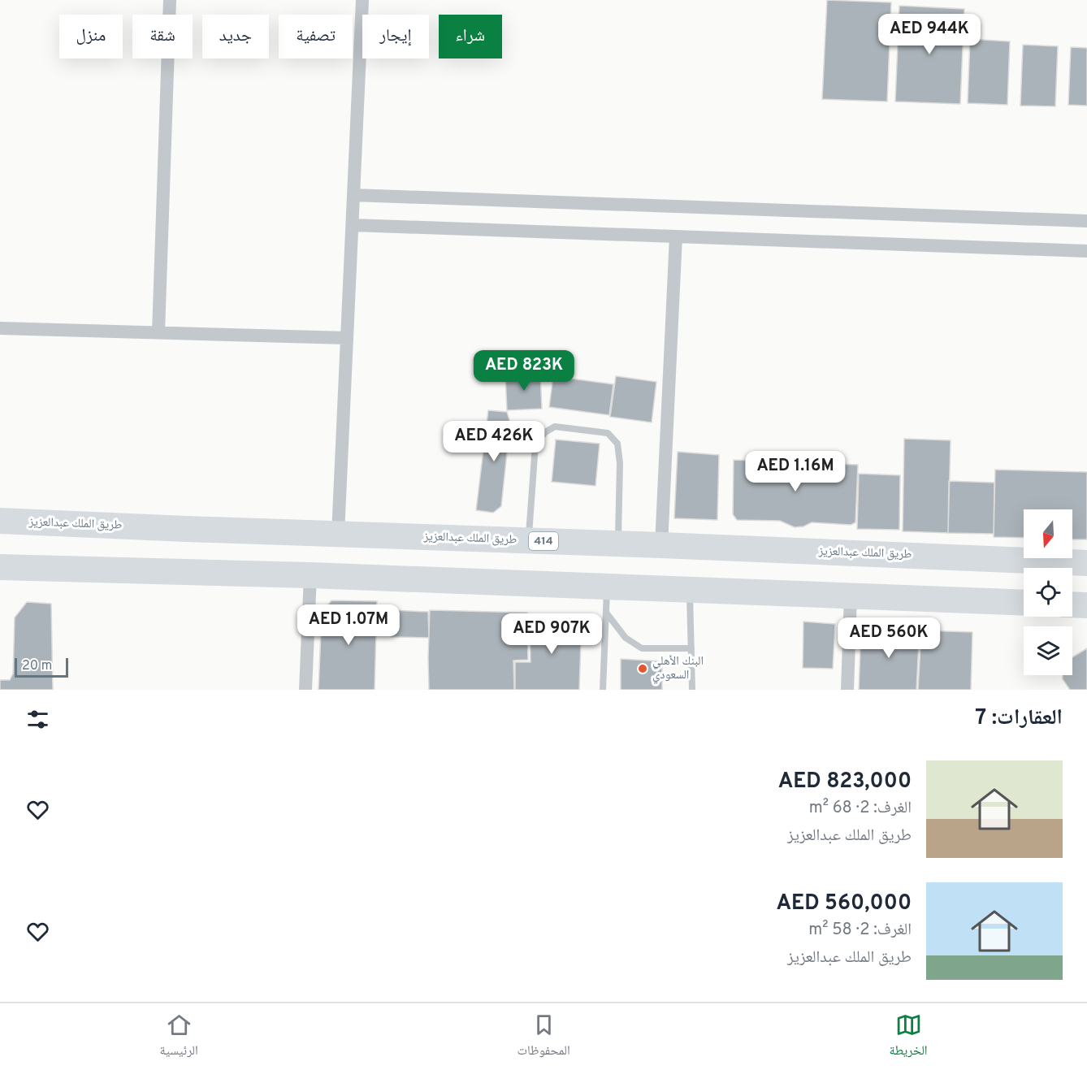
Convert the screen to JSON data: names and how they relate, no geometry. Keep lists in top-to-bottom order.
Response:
{
  "streets": {
    "highway": ["طريق الملك عبدالعزيز", "414"]
  },
  "places": ["البنك الأهلي السعودي"],
  "scale_bar": "20 m",
  "north": "bottom",
  "page": {
    "price": [
      "AED 944K",
      "AED 823K",
      "AED 426K",
      "AED 1.16M",
      "AED 1.07M",
      "AED 907K",
      "AED 560K"
    ],
    "chip": [
      "شراء",
      "إيجار",
      "تصفية",
      "جديد",
      "شقة",
      "منزل"
    ],
    "scale": "20 m",
    "heading": "العقارات: 7",
    "list": [
      {
        "name": "AED 823,000",
        "note": "الغرف: 2 · 68 m² · طريق الملك عبدالعزيز"
      },
      {
        "name": "AED 560,000",
        "note": "الغرف: 2 · 58 m² · طريق الملك عبدالعزيز"
      }
    ],
    "tabs": ["الخريطة", "المحفوظات", "الرئيسية"]
  }
}
